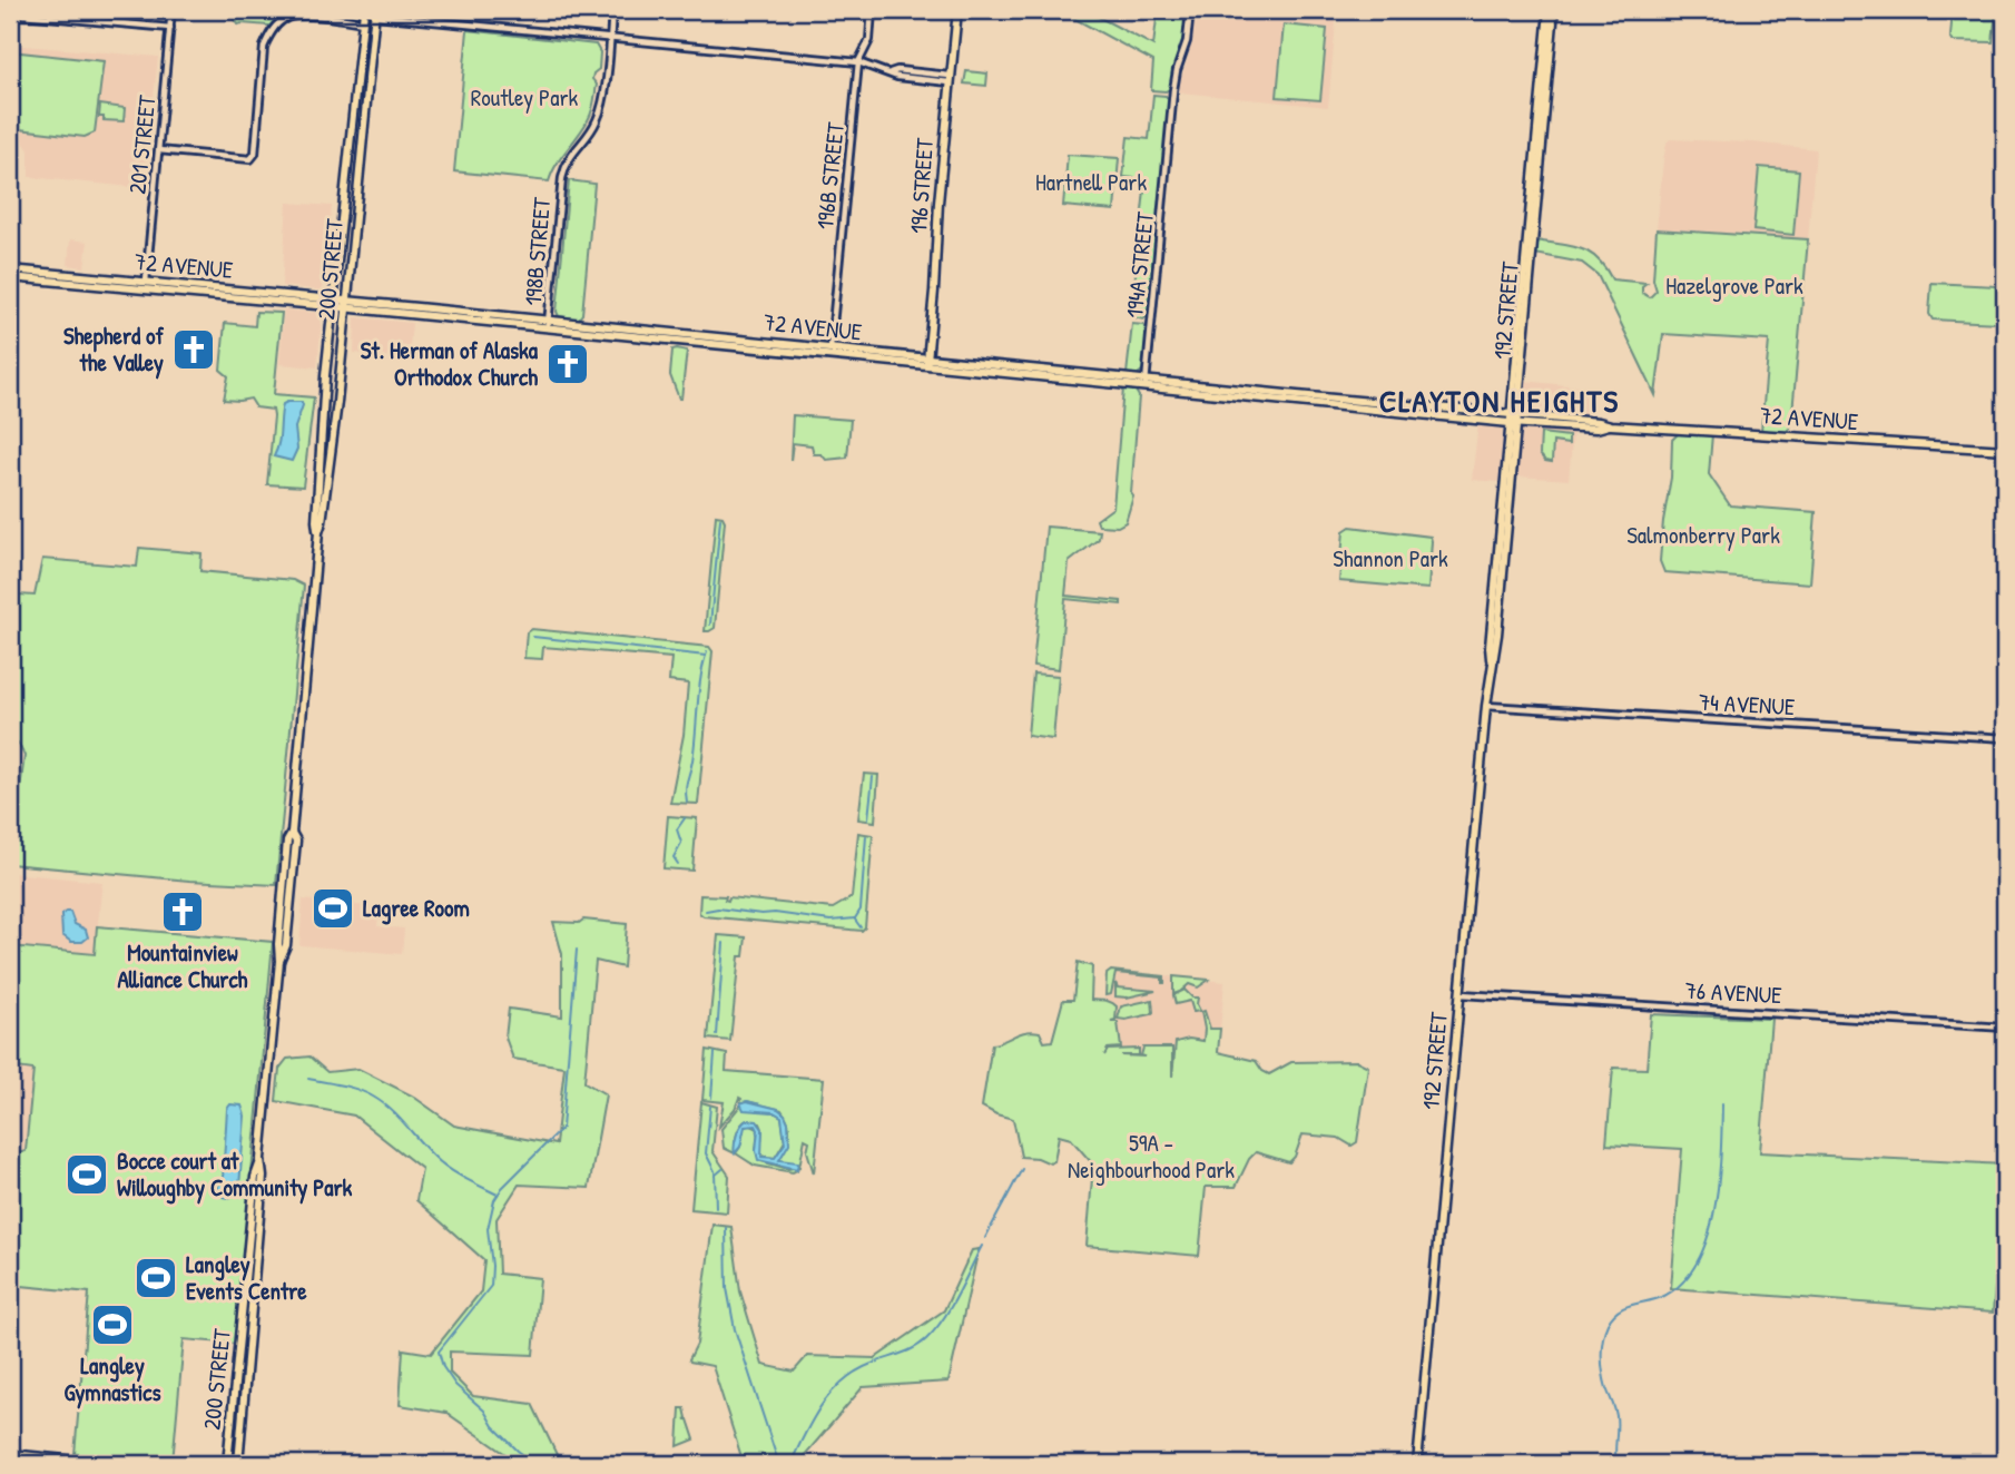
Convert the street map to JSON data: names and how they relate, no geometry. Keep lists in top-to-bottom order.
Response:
{
  "streets": {
    "main road": [
      "196 STREET",
      "72 AVENUE",
      "200 STREET",
      "192 STREET"
    ],
    "street": [
      "201 STREET",
      "196B STREET",
      "198B STREET",
      "194A STREET",
      "74 AVENUE",
      "76 AVENUE"
    ]
  },
  "crossings": [
    ["201 STREET", "72 AVENUE"],
    ["196B STREET", "72 AVENUE"],
    ["196 STREET", "72 AVENUE"],
    ["198B STREET", "72 AVENUE"],
    ["194A STREET", "72 AVENUE"],
    ["72 AVENUE", "200 STREET"],
    ["72 AVENUE", "192 STREET"],
    ["192 STREET", "74 AVENUE"],
    ["192 STREET", "76 AVENUE"]
  ],
  "districts": ["CLAYTON HEIGHTS"],
  "parks": [
    "Routley Park",
    "Hartnell Park",
    "Hazelgrove Park",
    "Salmonberry Park",
    "Shannon Park",
    "59A - Neighbourhood Park"
  ],
  "places": {
    "church": ["Shepherd of the Valley", "St. Herman of Alaska Orthodox Church", "Mountainview Alliance Church"],
    "sports": [
      "Lagree Room",
      "Bocce court at Willoughby Community Park",
      "Langley Events Centre",
      "Langley Gymnastics"
    ]
  }
}
